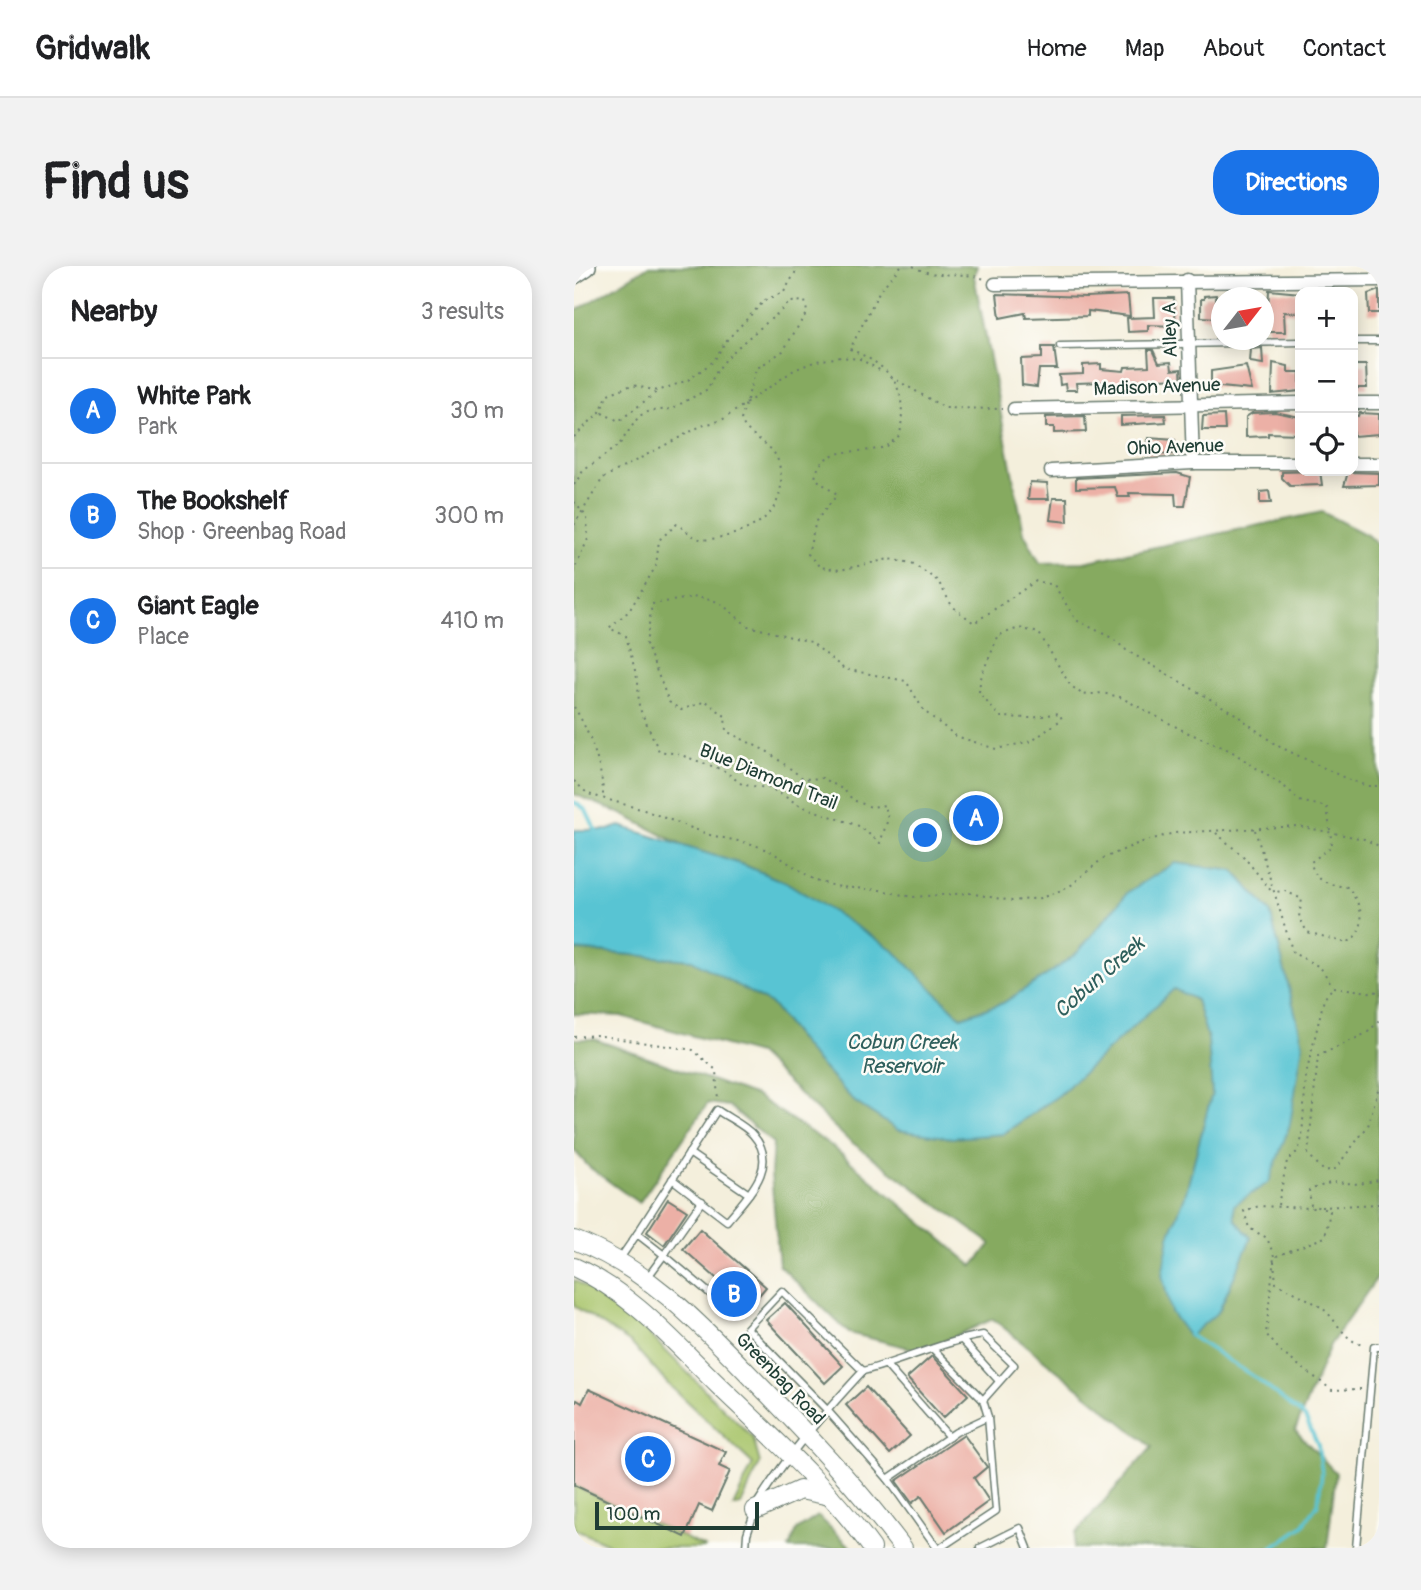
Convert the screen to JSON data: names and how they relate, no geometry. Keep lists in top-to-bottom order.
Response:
{
  "streets": {
    "main road": ["Greenbag Road"],
    "street": ["Alley A", "Madison Avenue", "Ohio Avenue"],
    "path": ["Blue Diamond Trail"]
  },
  "crossings": [
    ["Alley A", "Madison Avenue"],
    ["Alley A", "Ohio Avenue"]
  ],
  "water": ["Cobun Creek", "Cobun Creek Reservoir"],
  "scale_bar": "100 m",
  "north": "top right",
  "page": {
    "header": "Gridwalk",
    "nav": [
      "Home",
      "Map",
      "About",
      "Contact"
    ],
    "buttons": "Directions",
    "title": "Find us",
    "heading": ["Nearby", "3 results"],
    "map_buttons": ["+", "−"],
    "list": [
      {
        "mark": "A",
        "name": "White Park",
        "note": "Park",
        "value": "30 m"
      },
      {
        "mark": "B",
        "name": "The Bookshelf",
        "note": "Shop · Greenbag Road",
        "value": "300 m"
      },
      {
        "mark": "C",
        "name": "Giant Eagle",
        "note": "Place",
        "value": "410 m"
      }
    ],
    "pins": ["A", "B", "C"],
    "scale": "100 m"
  }
}
